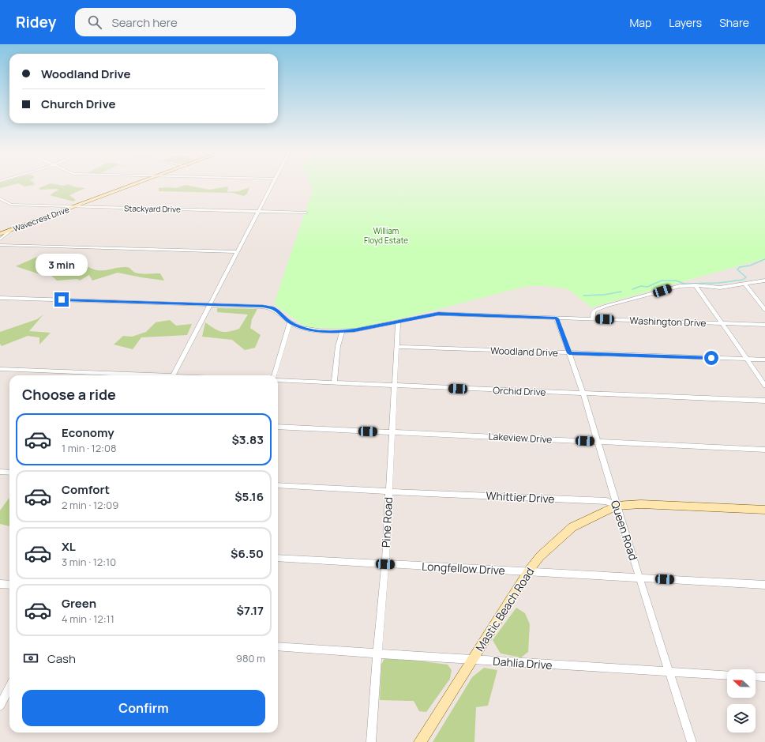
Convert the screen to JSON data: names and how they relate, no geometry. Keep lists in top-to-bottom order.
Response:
{
  "streets": {
    "street": [
      "Stackyard Drive",
      "Wavecrest Drive",
      "Washington Drive",
      "Woodland Drive",
      "Orchid Drive",
      "Lakeview Drive",
      "Whittier Drive",
      "Pine Road",
      "Queen Road",
      "Longfellow Drive",
      "Mastic Beach Road",
      "Dahlia Drive"
    ]
  },
  "crossings": [
    ["Stackyard Drive", "Wavecrest Drive"],
    ["Washington Drive", "Pine Road"],
    ["Washington Drive", "Queen Road"],
    ["Woodland Drive", "Pine Road"],
    ["Woodland Drive", "Queen Road"],
    ["Orchid Drive", "Pine Road"],
    ["Orchid Drive", "Queen Road"],
    ["Lakeview Drive", "Pine Road"],
    ["Lakeview Drive", "Queen Road"],
    ["Whittier Drive", "Pine Road"],
    ["Whittier Drive", "Queen Road"],
    ["Whittier Drive", "Mastic Beach Road"],
    ["Pine Road", "Longfellow Drive"],
    ["Pine Road", "Dahlia Drive"],
    ["Queen Road", "Longfellow Drive"],
    ["Queen Road", "Mastic Beach Road"],
    ["Queen Road", "Dahlia Drive"],
    ["Longfellow Drive", "Mastic Beach Road"],
    ["Mastic Beach Road", "Dahlia Drive"]
  ],
  "parks": ["William Floyd Estate"],
  "north": "left",
  "page": {
    "header": "Ridey",
    "search": "Search here",
    "nav": ["Map", "Layers", "Share"],
    "banner": ["Woodland Drive", "Church Drive"],
    "bubble": "3 min",
    "heading": "Choose a ride",
    "list": [
      {
        "name": "Economy",
        "note": "1 min · 12:08",
        "value": "$3.83"
      },
      {
        "name": "Comfort",
        "note": "2 min · 12:09",
        "value": "$5.16"
      },
      {
        "name": "XL",
        "note": "3 min · 12:10",
        "value": "$6.50"
      },
      {
        "name": "Green",
        "note": "4 min · 12:11",
        "value": "$7.17"
      }
    ],
    "pay": ["Cash", "980 m"],
    "buttons": "Confirm"
  }
}
